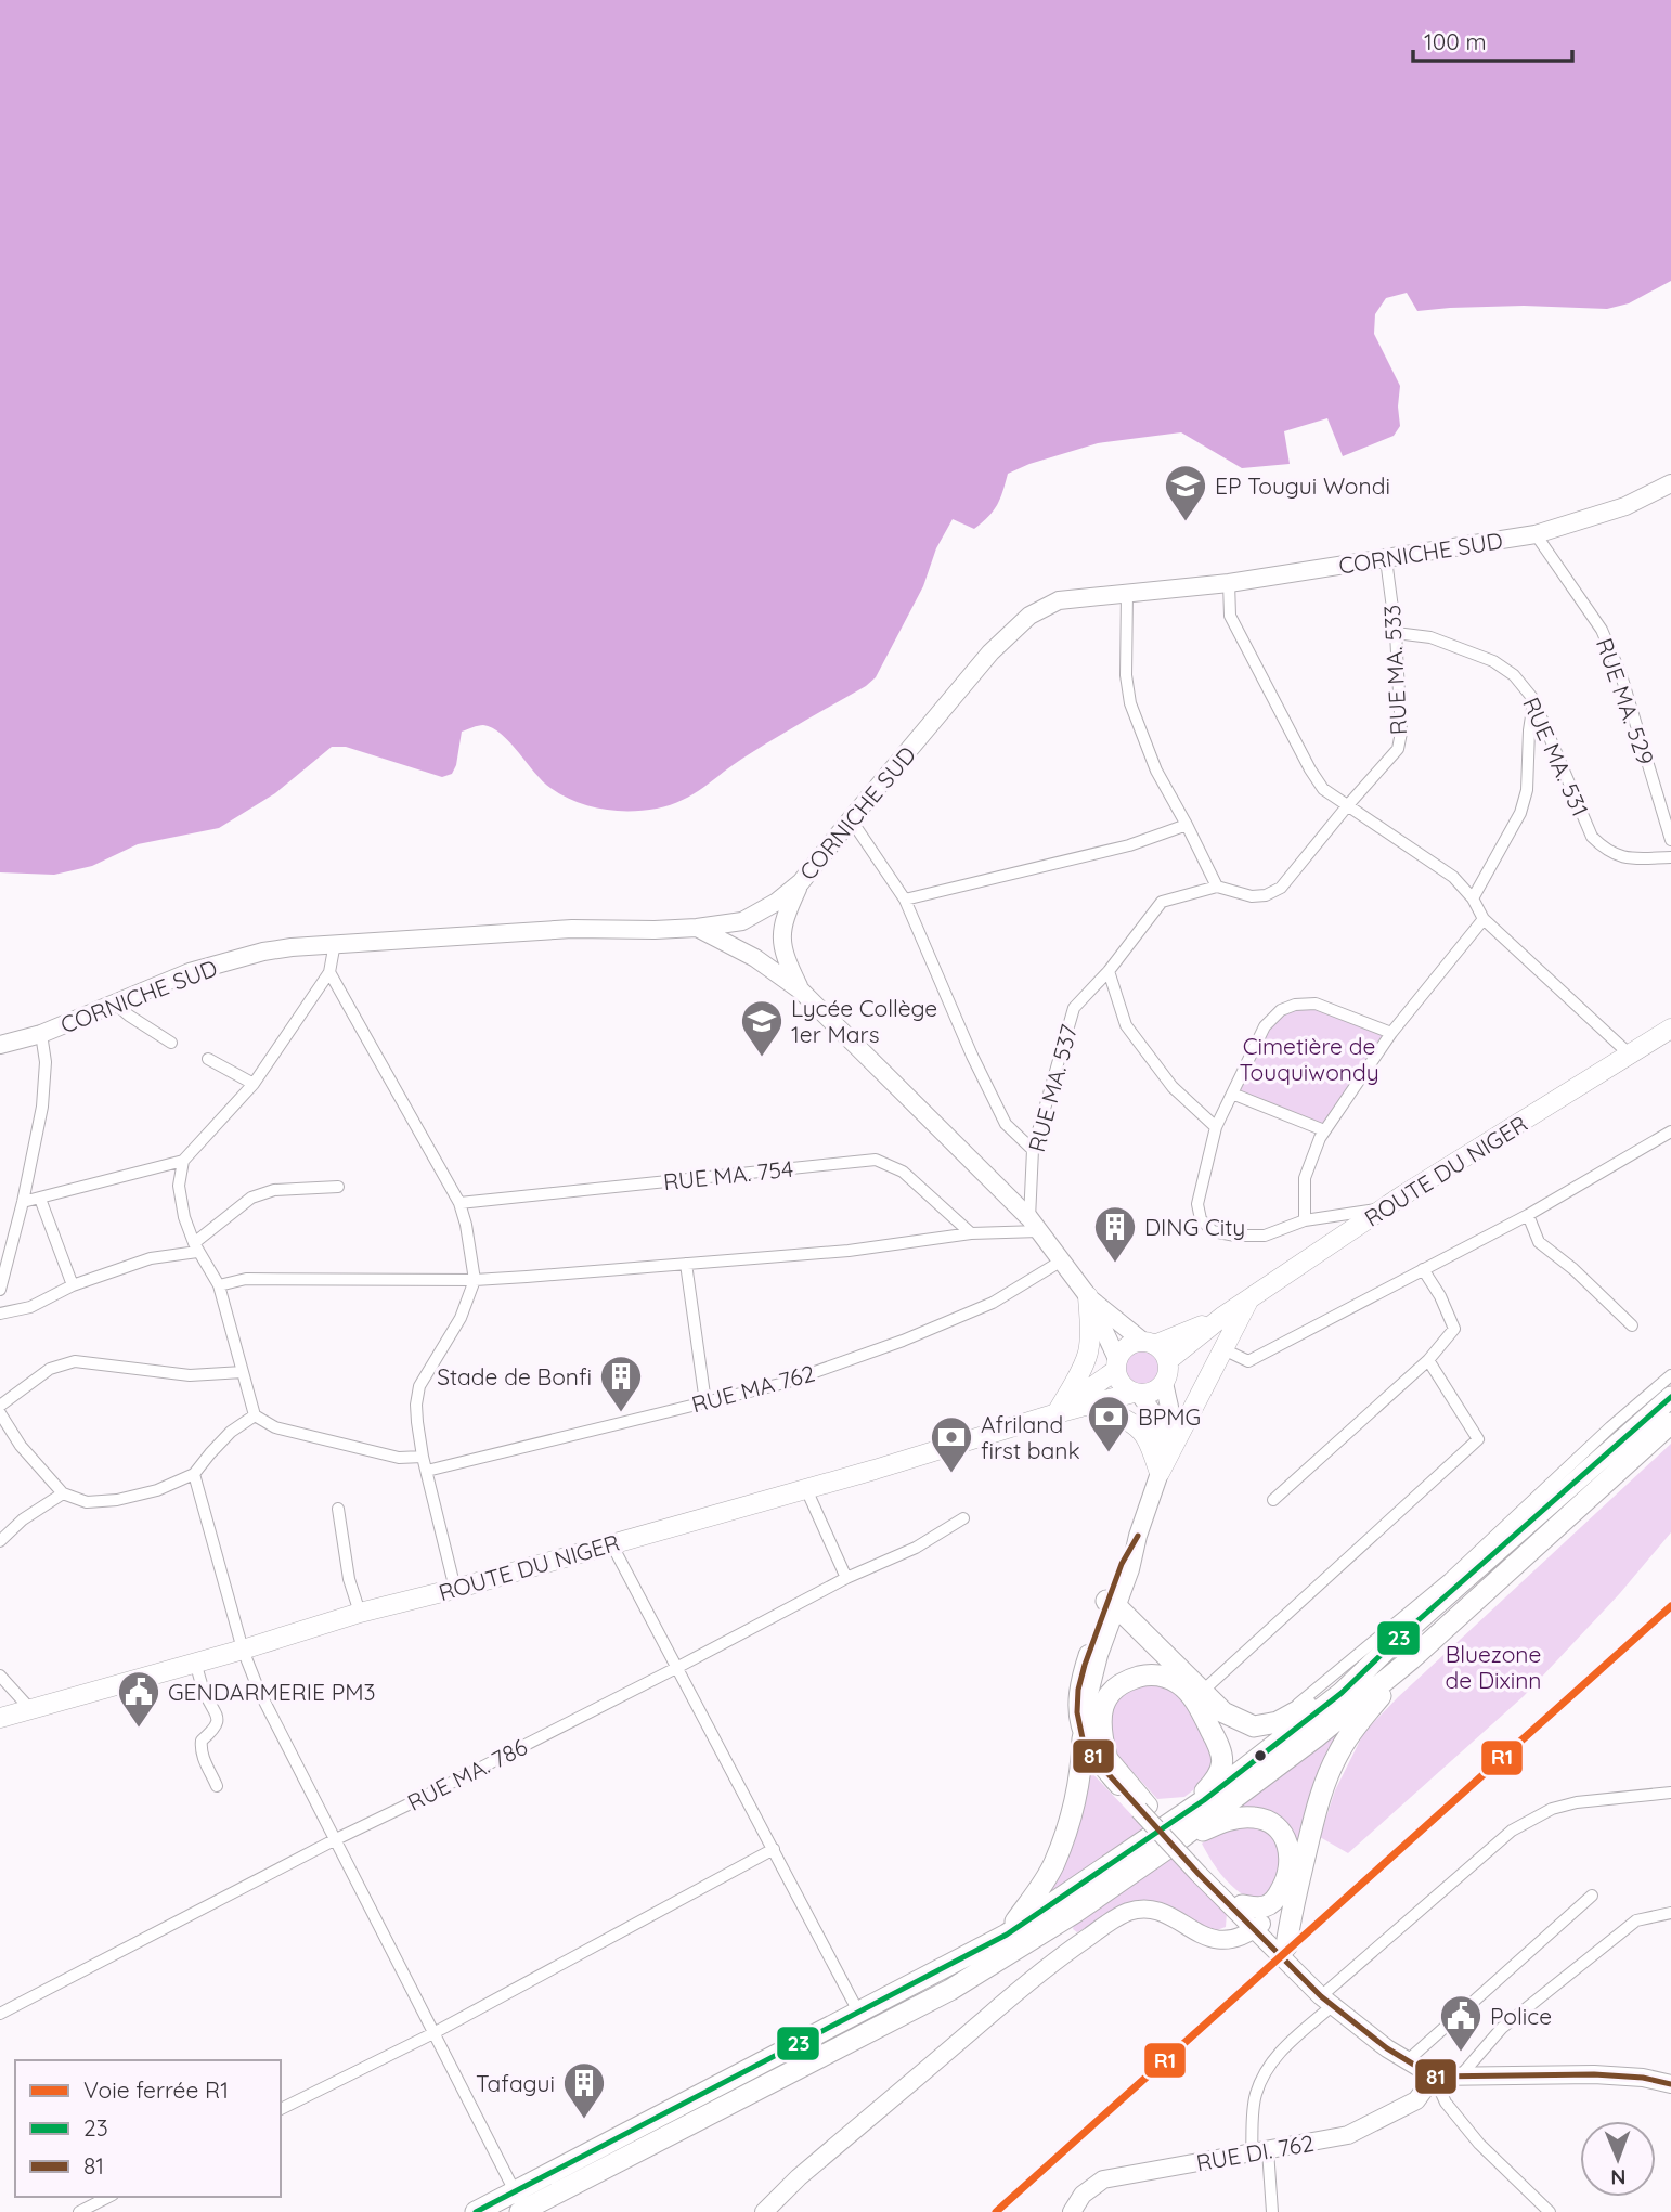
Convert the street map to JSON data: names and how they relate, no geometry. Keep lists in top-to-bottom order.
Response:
{
  "streets": {
    "main road": ["CORNICHE SUD", "ROUTE DU NIGER", "RUE DI. 762"],
    "street": [
      "RUE MA. 533",
      "RUE MA. 529",
      "RUE MA. 531",
      "RUE MA. 537",
      "RUE MA. 754",
      "RUE MA 762",
      "RUE MA. 786"
    ]
  },
  "crossings": [
    ["CORNICHE SUD", "RUE MA. 533"],
    ["CORNICHE SUD", "RUE MA. 529"],
    ["RUE MA. 533", "RUE MA. 531"]
  ],
  "parks": ["Cimetière de Touquiwondy", "Bluezone de Dixinn"],
  "places": {
    "school or university": ["EP Tougui Wondi", "Lycée Collège 1er Mars"],
    "building": ["DING City", "Stade de Bonfi", "Tafagui"],
    "bank": ["BPMG", "Afriland first bank"],
    "public building": ["GENDARMERIE PM3", "Police"]
  },
  "lines": ["transit line 23", "transit line 81", "rail line R1"],
  "legend": ["Voie ferrée R1", "23", "81"],
  "scale_bar": "100 m",
  "north": "bottom"
}
